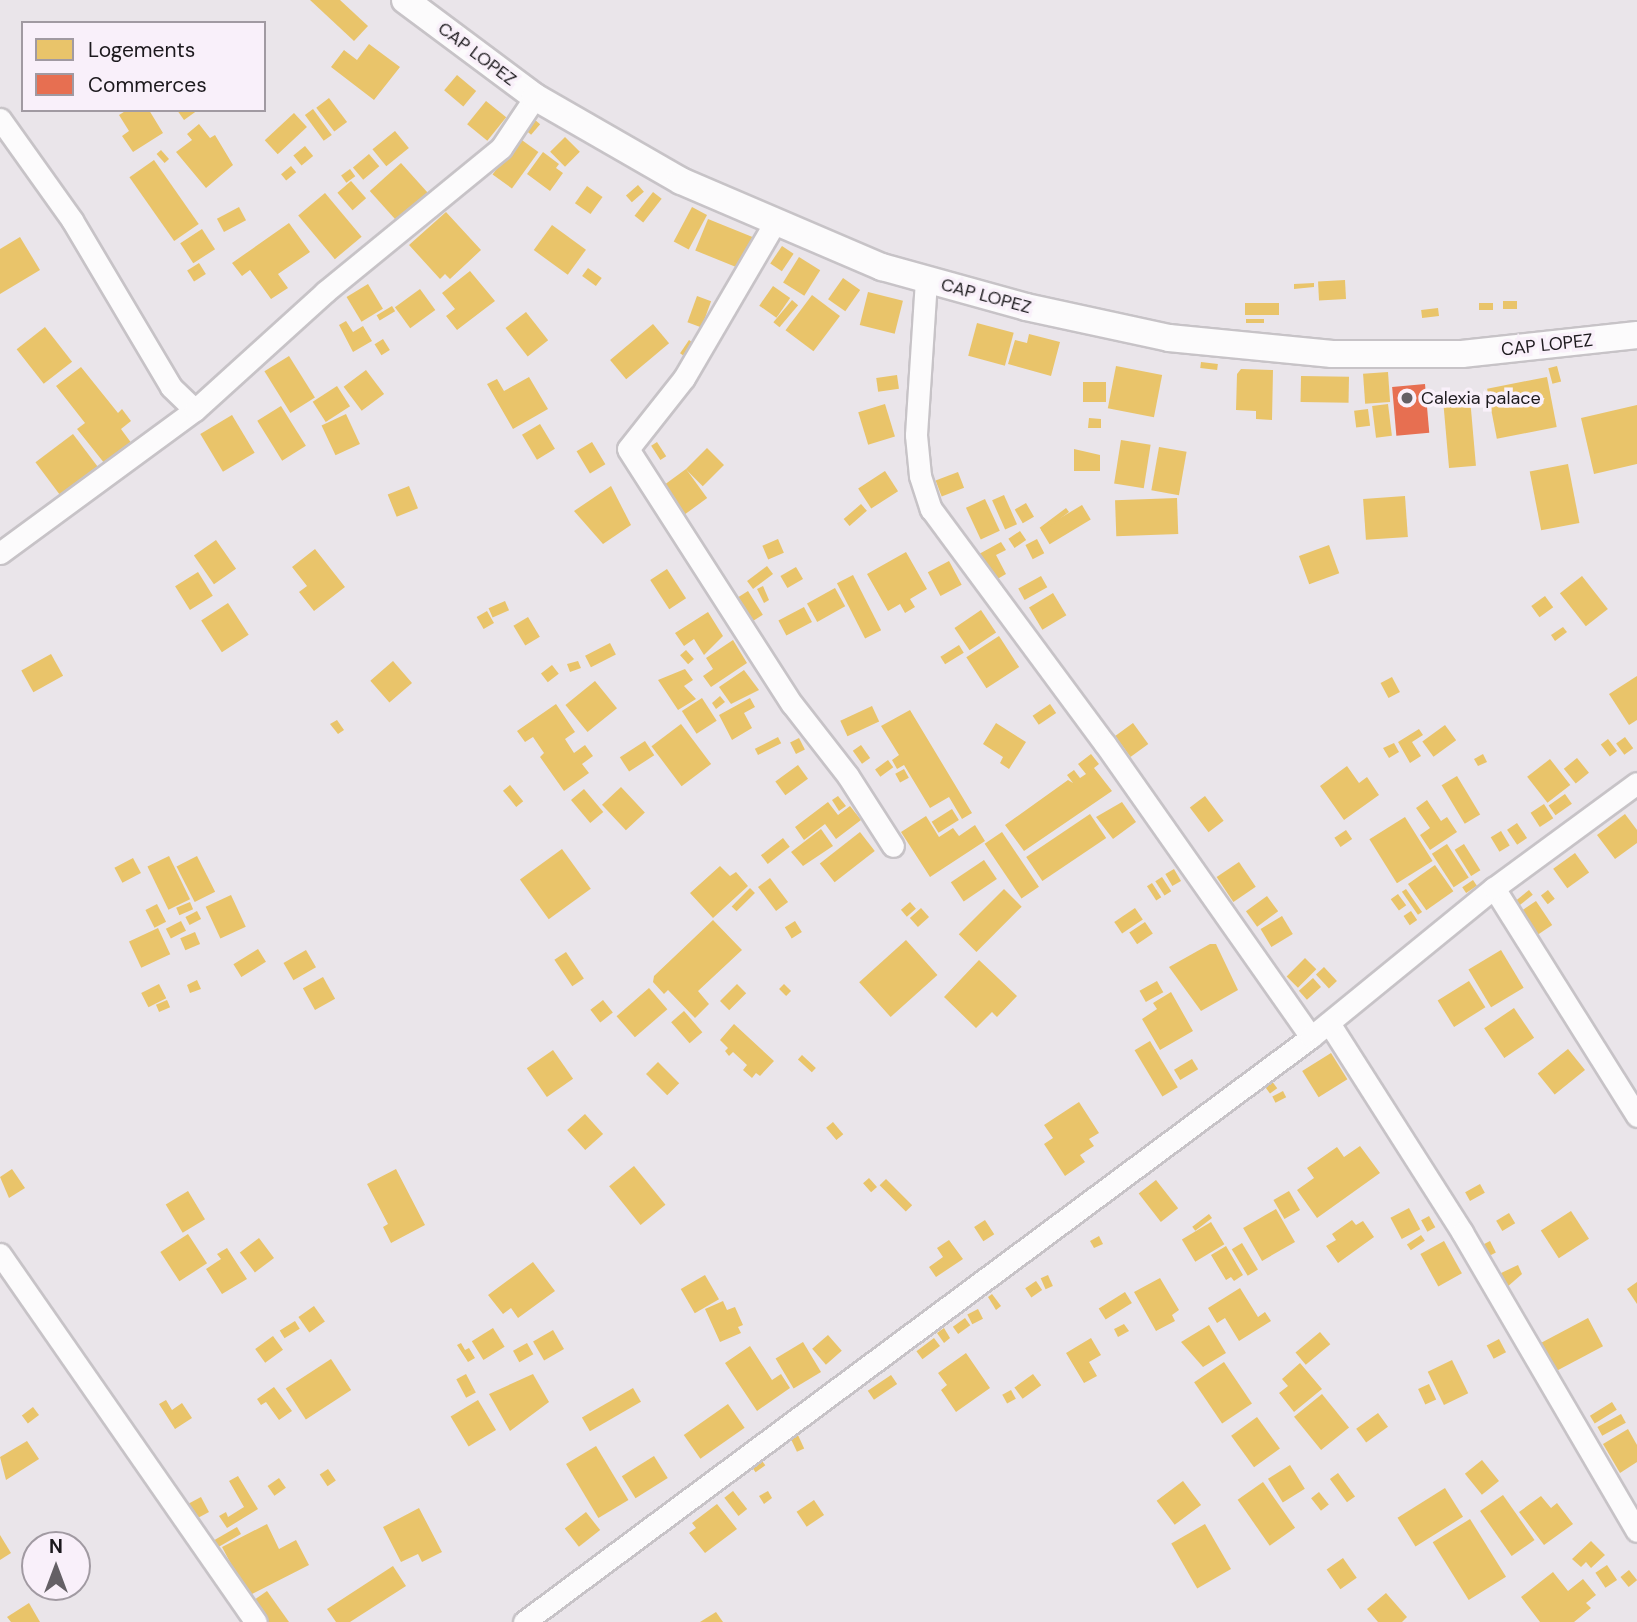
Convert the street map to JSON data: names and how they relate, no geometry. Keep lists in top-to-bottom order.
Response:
{
  "streets": {
    "street": ["CAP LOPEZ"]
  },
  "places": ["Calexia palace"],
  "legend": ["Logements", "Commerces"],
  "north": "top"
}
